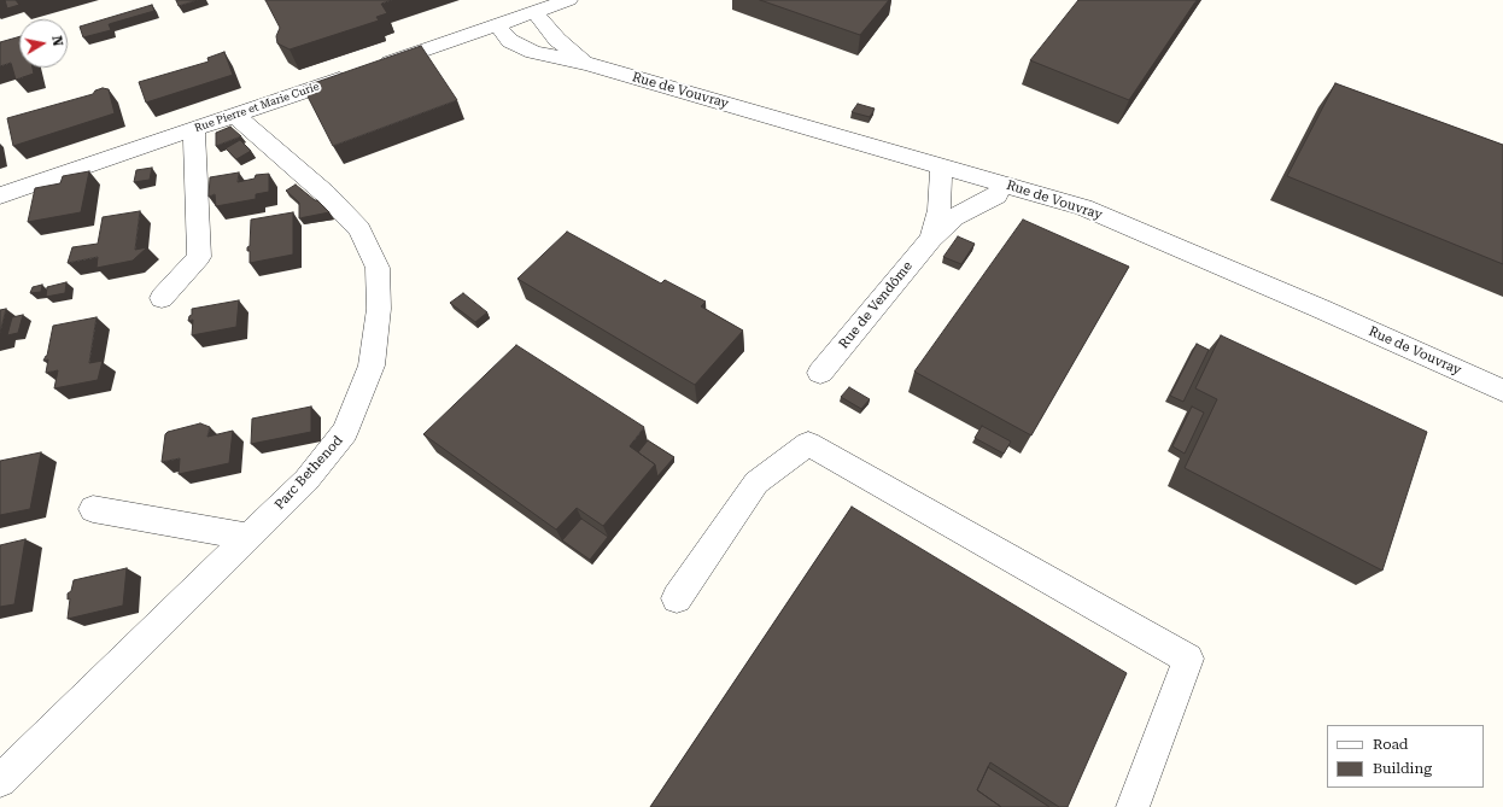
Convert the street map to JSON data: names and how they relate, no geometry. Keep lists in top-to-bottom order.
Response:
{
  "streets": {
    "street": [
      "Rue de Vouvray",
      "Rue Pierre et Marie Curie",
      "Rue de Vendôme",
      "Parc Bethenod"
    ]
  },
  "crossings": [
    ["Rue de Vouvray", "Rue Pierre et Marie Curie"],
    ["Rue de Vouvray", "Rue de Vendôme"],
    ["Rue Pierre et Marie Curie", "Parc Bethenod"]
  ],
  "legend": ["Road", "Building"],
  "north": "right"
}
